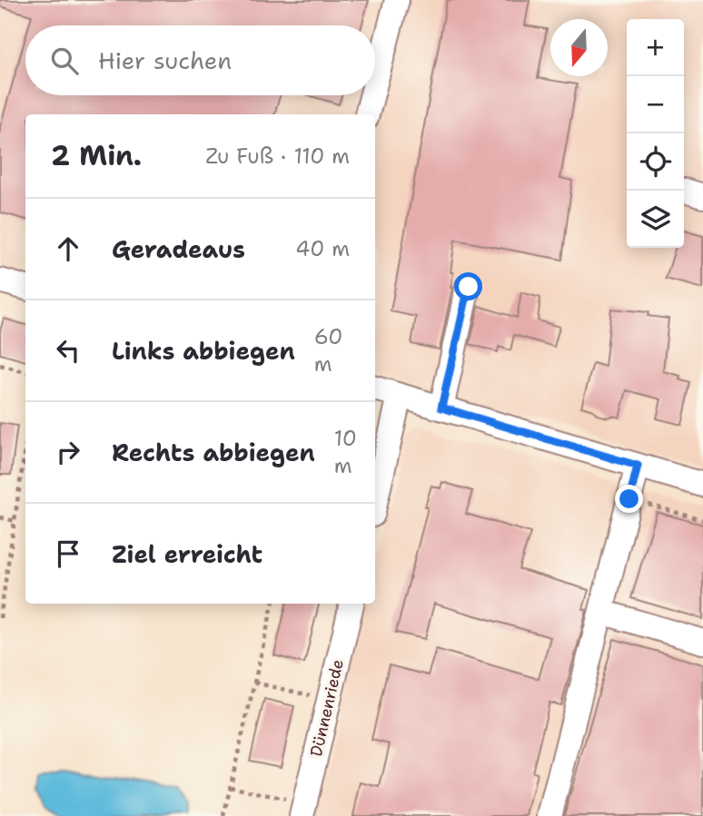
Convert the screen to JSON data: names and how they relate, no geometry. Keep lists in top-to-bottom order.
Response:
{
  "streets": {
    "street": ["Dünnenriede"]
  },
  "north": "bottom",
  "page": {
    "map_buttons": ["+", "−"],
    "search": "Hier suchen",
    "heading": ["2 Min.", "Zu Fuß · 110 m"],
    "list": [
      ["Geradeaus", "40 m"],
      ["Links abbiegen", "60 m"],
      ["Rechts abbiegen", "10 m"],
      "Ziel erreicht"
    ]
  }
}
